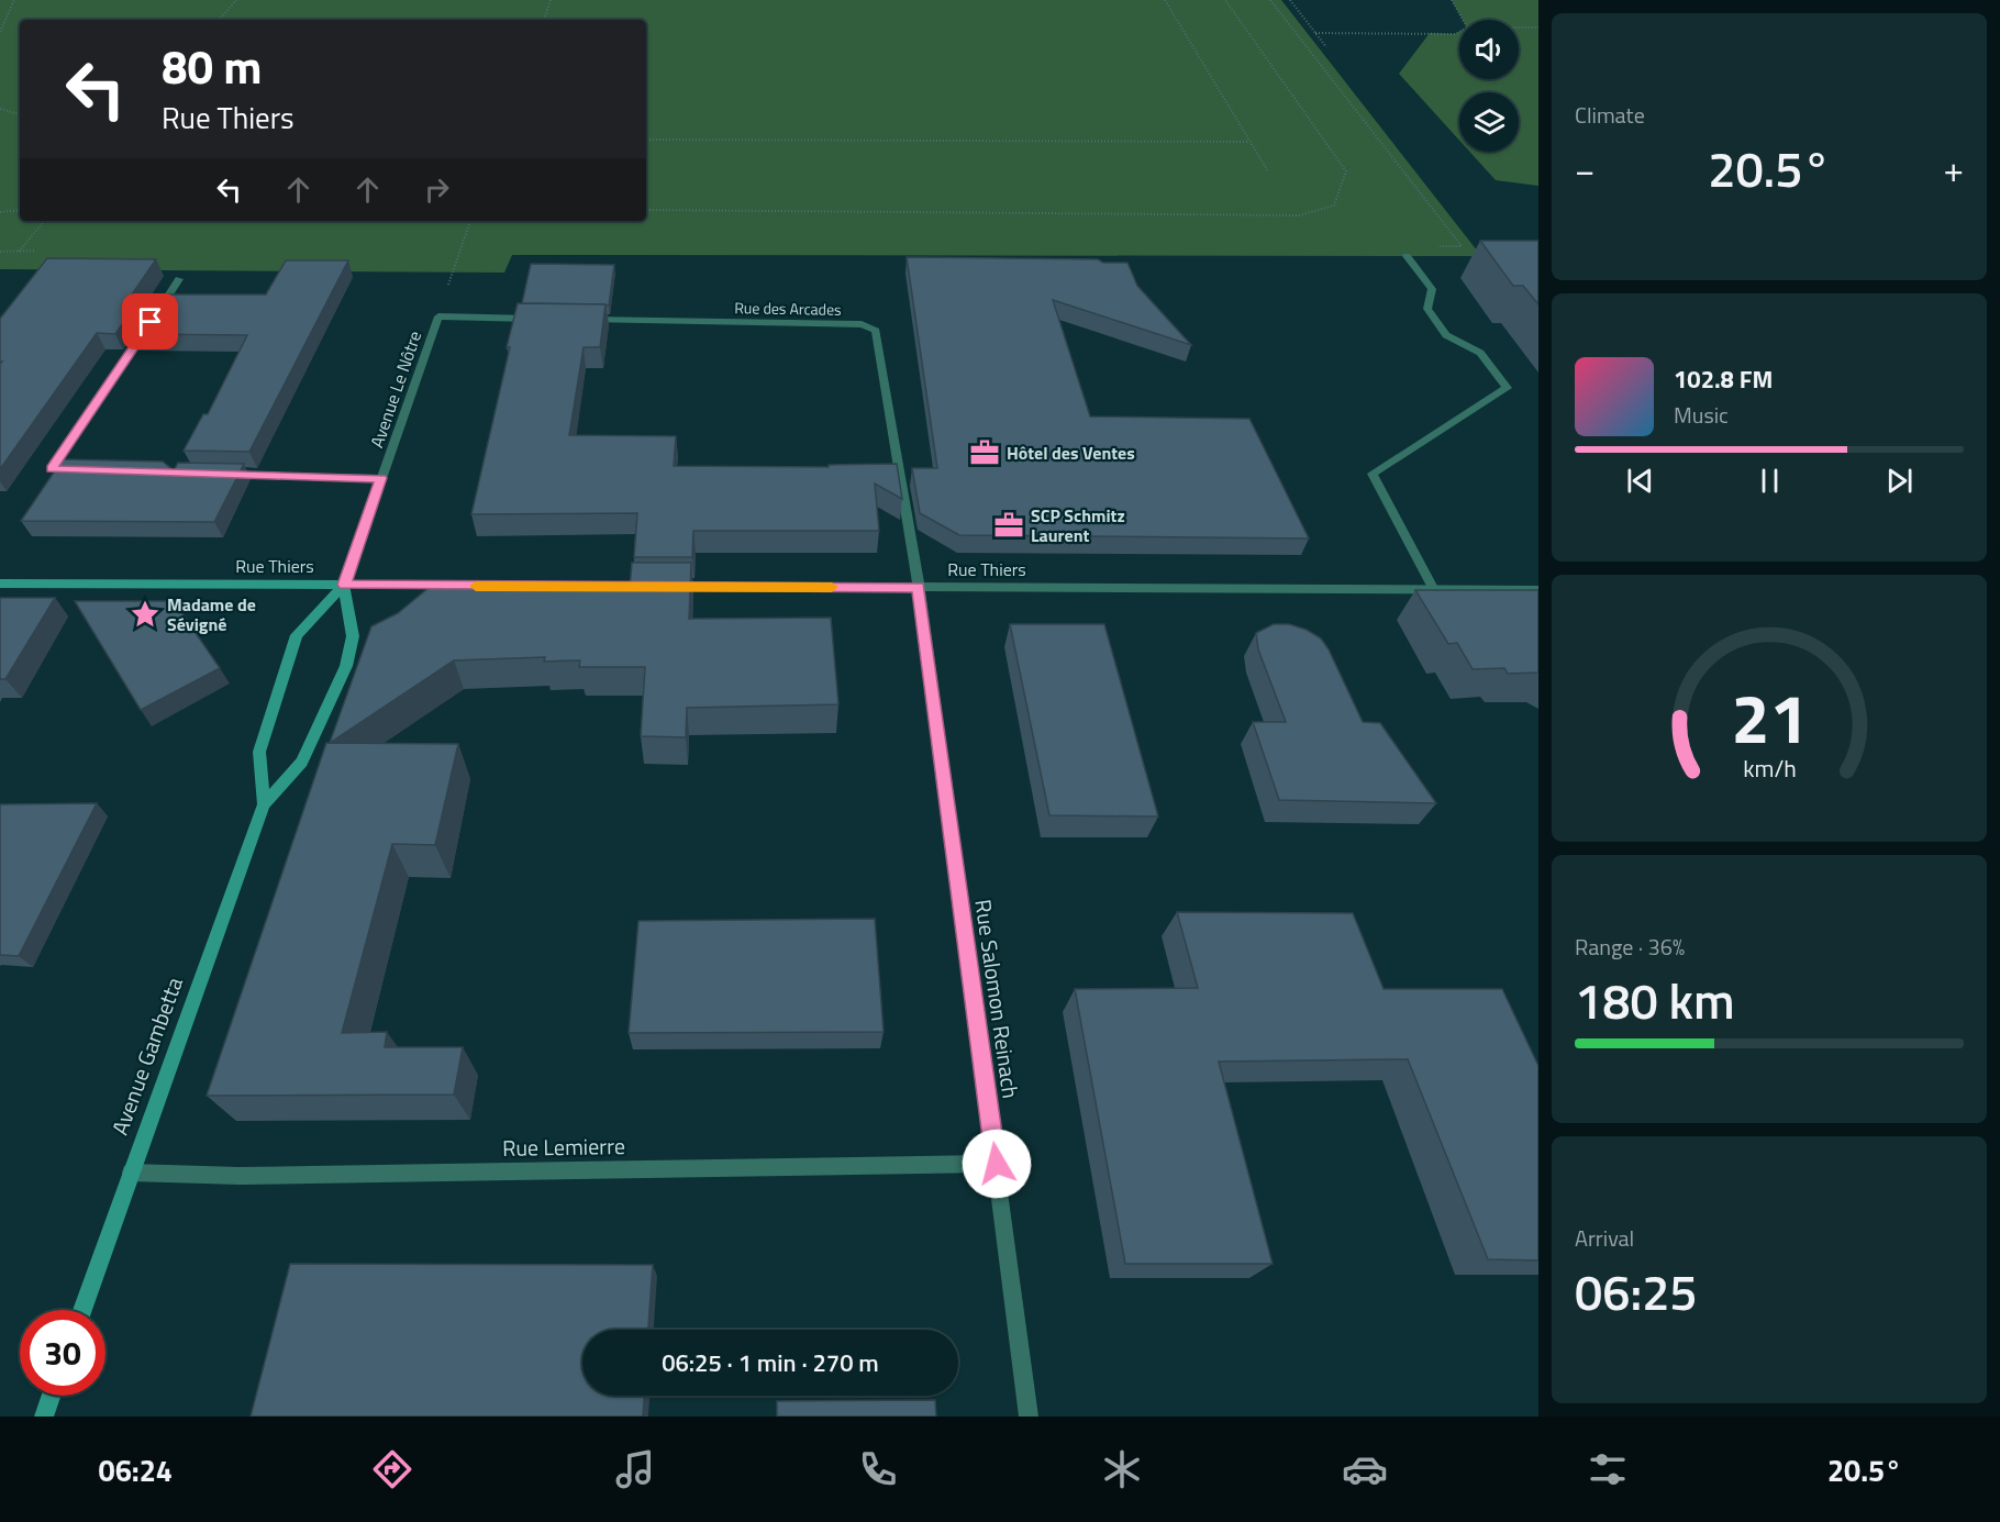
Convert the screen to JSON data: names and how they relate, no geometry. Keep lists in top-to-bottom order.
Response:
{
  "streets": {
    "main road": ["Rue Thiers", "Avenue Gambetta"],
    "street": [
      "Rue des Arcades",
      "Avenue Le Nôtre",
      "Rue Salomon Reinach",
      "Rue Lemierre"
    ]
  },
  "crossings": [
    ["Rue des Arcades", "Rue Thiers"],
    ["Rue des Arcades", "Rue Salomon Reinach"],
    ["Avenue Le Nôtre", "Rue Thiers"],
    ["Avenue Le Nôtre", "Avenue Gambetta"],
    ["Rue Thiers", "Rue Salomon Reinach"],
    ["Rue Thiers", "Avenue Gambetta"],
    ["Rue Salomon Reinach", "Rue Lemierre"],
    ["Avenue Gambetta", "Rue Lemierre"]
  ],
  "places": {
    "office": ["Hôtel des Ventes", "SCP Schmitz Laurent"],
    "place": ["Madame de Sévigné"]
  },
  "page": {
    "tile": [
      "Climate",
      ["Range · 36%", "180 km"],
      ["Arrival", "06:25"]
    ],
    "turn": ["80 m", "Rue Thiers"],
    "heat": ["−", "20.5°", "+"],
    "song": ["102.8 FM", "Music"],
    "limit": "30",
    "trip": "06:25 · 1 min · 270 m",
    "tabs": ["06:24", "20.5°"],
    "gauge": ["21", "km/h"]
  }
}
